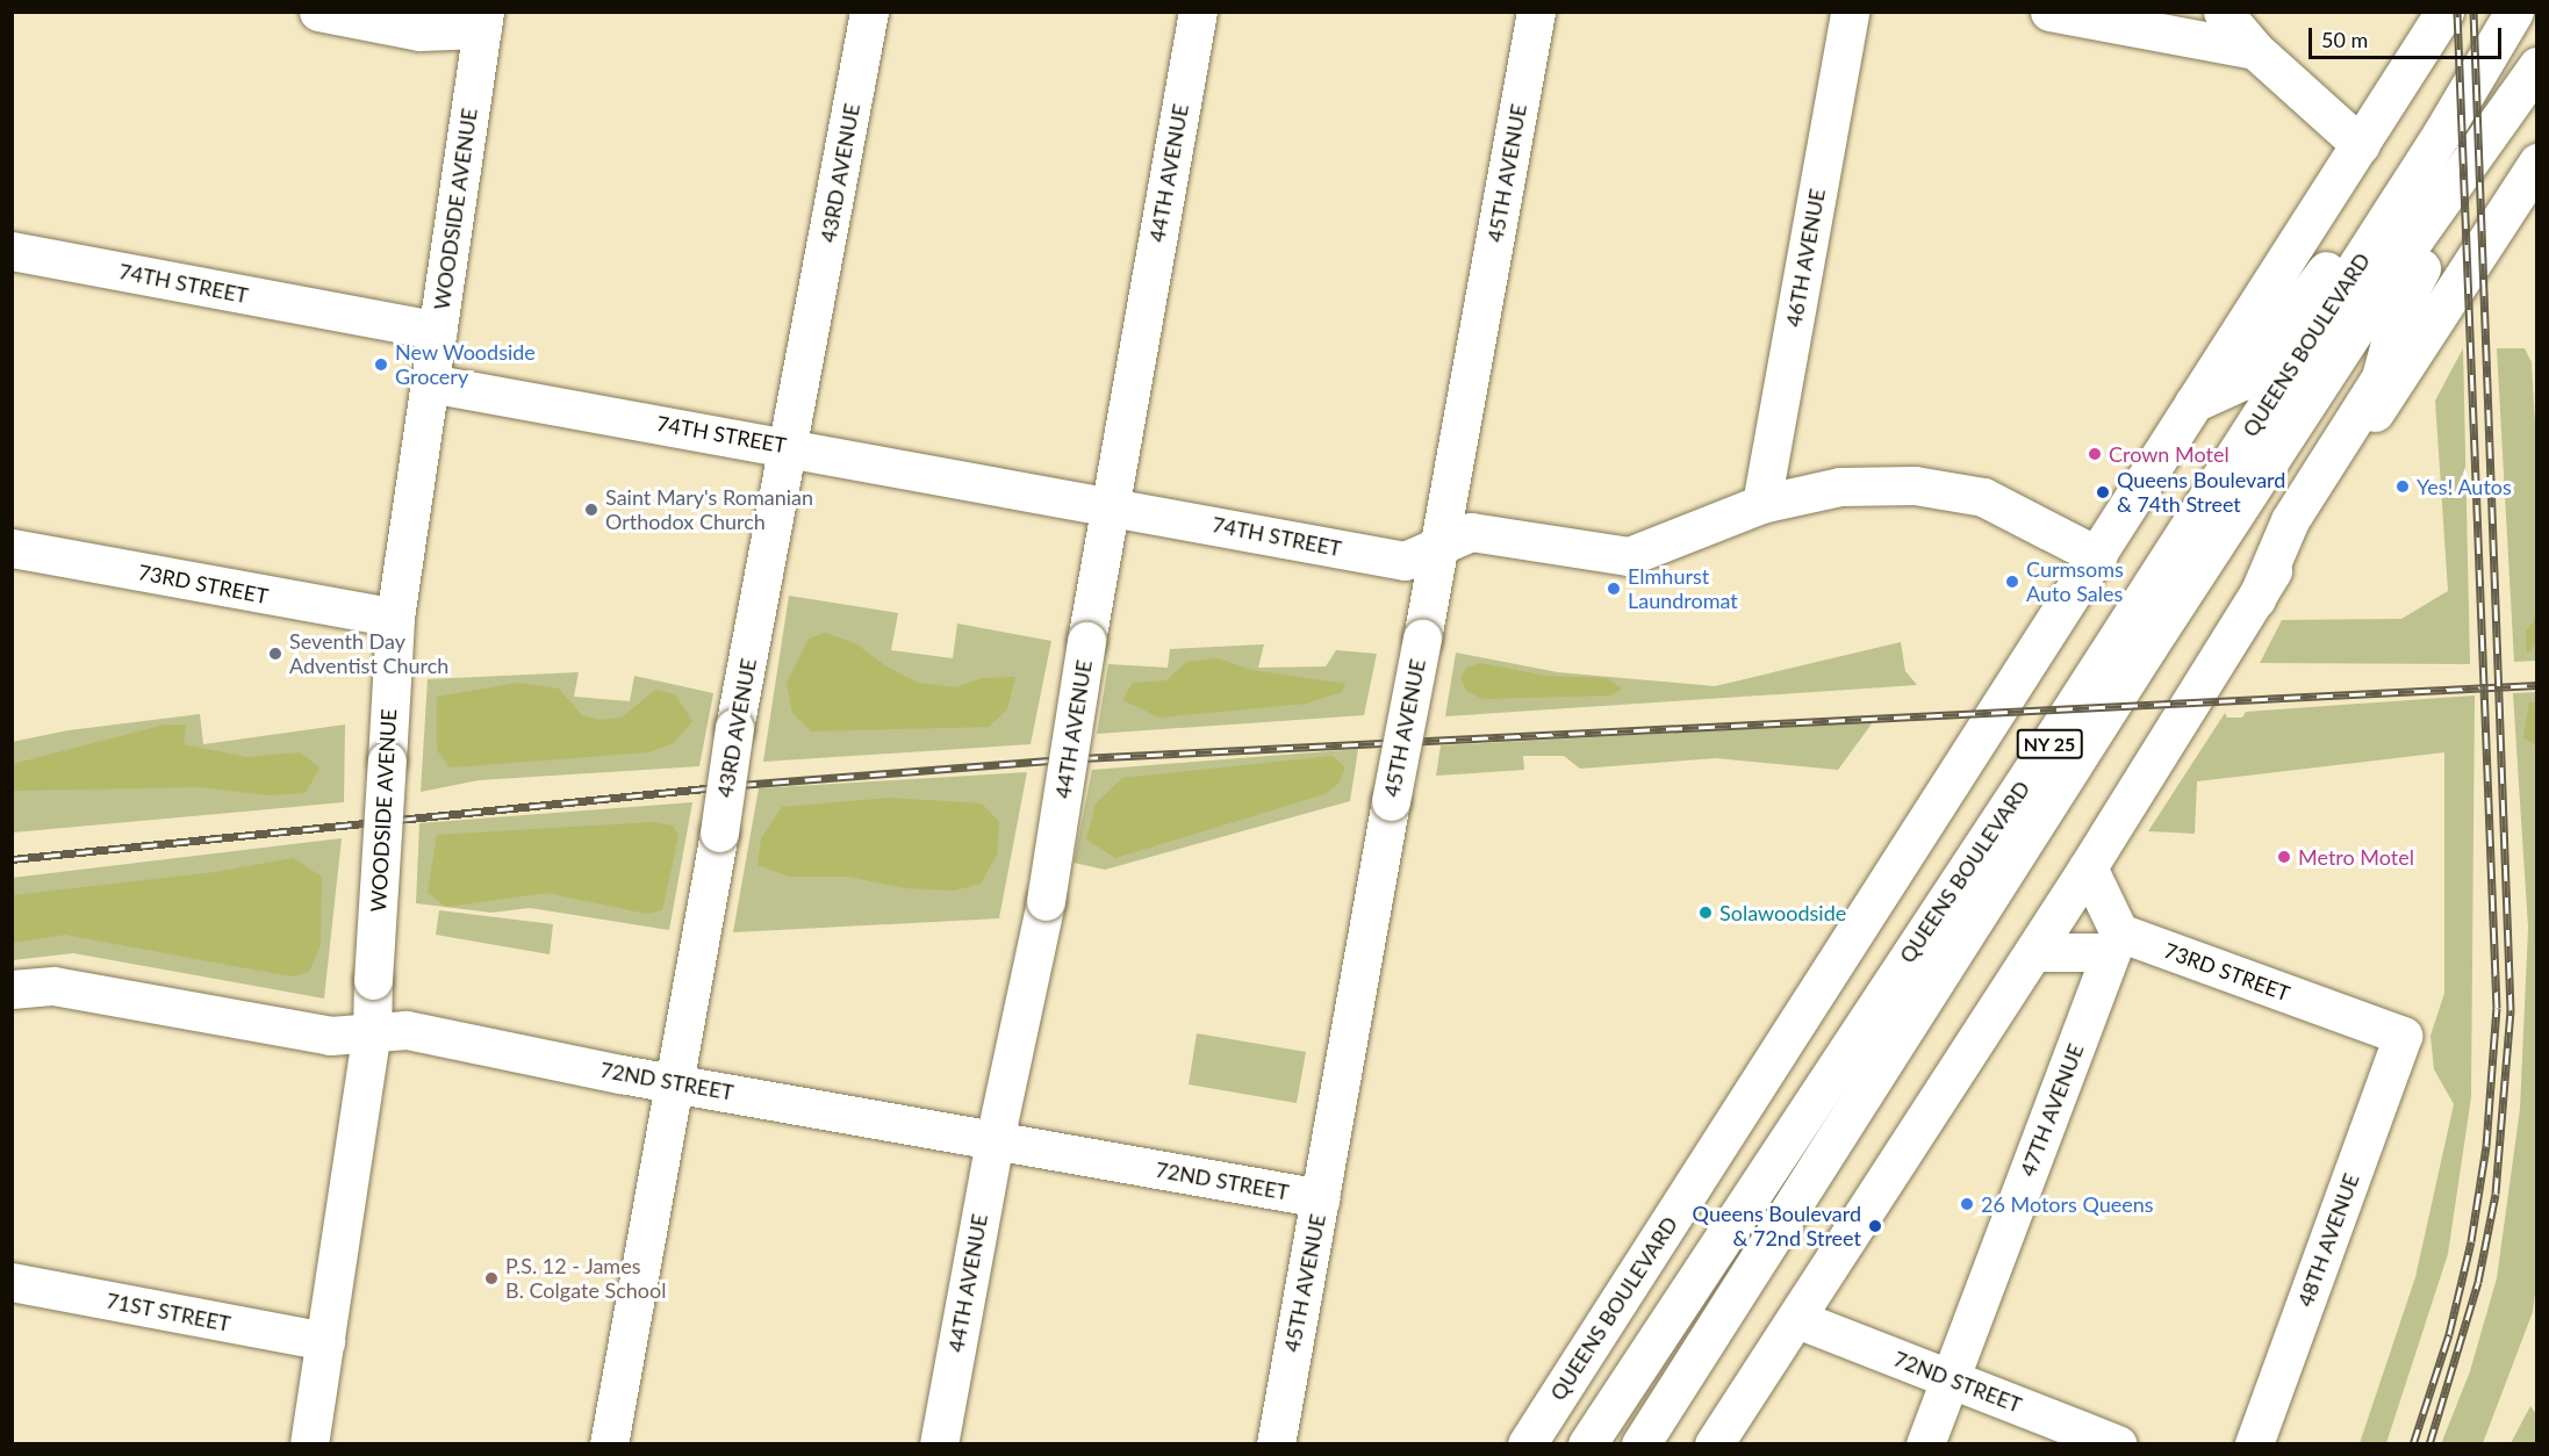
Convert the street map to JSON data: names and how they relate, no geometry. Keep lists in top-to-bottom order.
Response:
{
  "streets": {
    "street": [
      "43RD AVENUE",
      "44TH AVENUE",
      "45TH AVENUE",
      "WOODSIDE AVENUE",
      "46TH AVENUE",
      "74TH STREET",
      "QUEENS BOULEVARD",
      "73RD STREET",
      "NY 25",
      "72ND STREET",
      "47TH AVENUE",
      "48TH AVENUE",
      "71ST STREET"
    ]
  },
  "crossings": [
    ["43RD AVENUE", "74TH STREET"],
    ["43RD AVENUE", "72ND STREET"],
    ["44TH AVENUE", "74TH STREET"],
    ["44TH AVENUE", "72ND STREET"],
    ["45TH AVENUE", "74TH STREET"],
    ["45TH AVENUE", "72ND STREET"],
    ["WOODSIDE AVENUE", "74TH STREET"],
    ["WOODSIDE AVENUE", "73RD STREET"],
    ["WOODSIDE AVENUE", "72ND STREET"],
    ["WOODSIDE AVENUE", "71ST STREET"],
    ["46TH AVENUE", "74TH STREET"],
    ["74TH STREET", "QUEENS BOULEVARD"],
    ["73RD STREET", "47TH AVENUE"],
    ["73RD STREET", "48TH AVENUE"],
    ["72ND STREET", "47TH AVENUE"]
  ],
  "places": [
    "New Woodside Grocery",
    "Crown Motel",
    "Yes! Autos",
    "Queens Boulevard & 74th Street",
    "Saint Mary's Romanian Orthodox Church",
    "Curmsoms Auto Sales",
    "Elmhurst Laundromat",
    "Seventh Day Adventist Church",
    "Metro Motel",
    "Solawoodside",
    "26 Motors Queens",
    "Queens Boulevard & 72nd Street",
    "P.S. 12 - James B. Colgate School"
  ],
  "scale_bar": "50 m"
}
